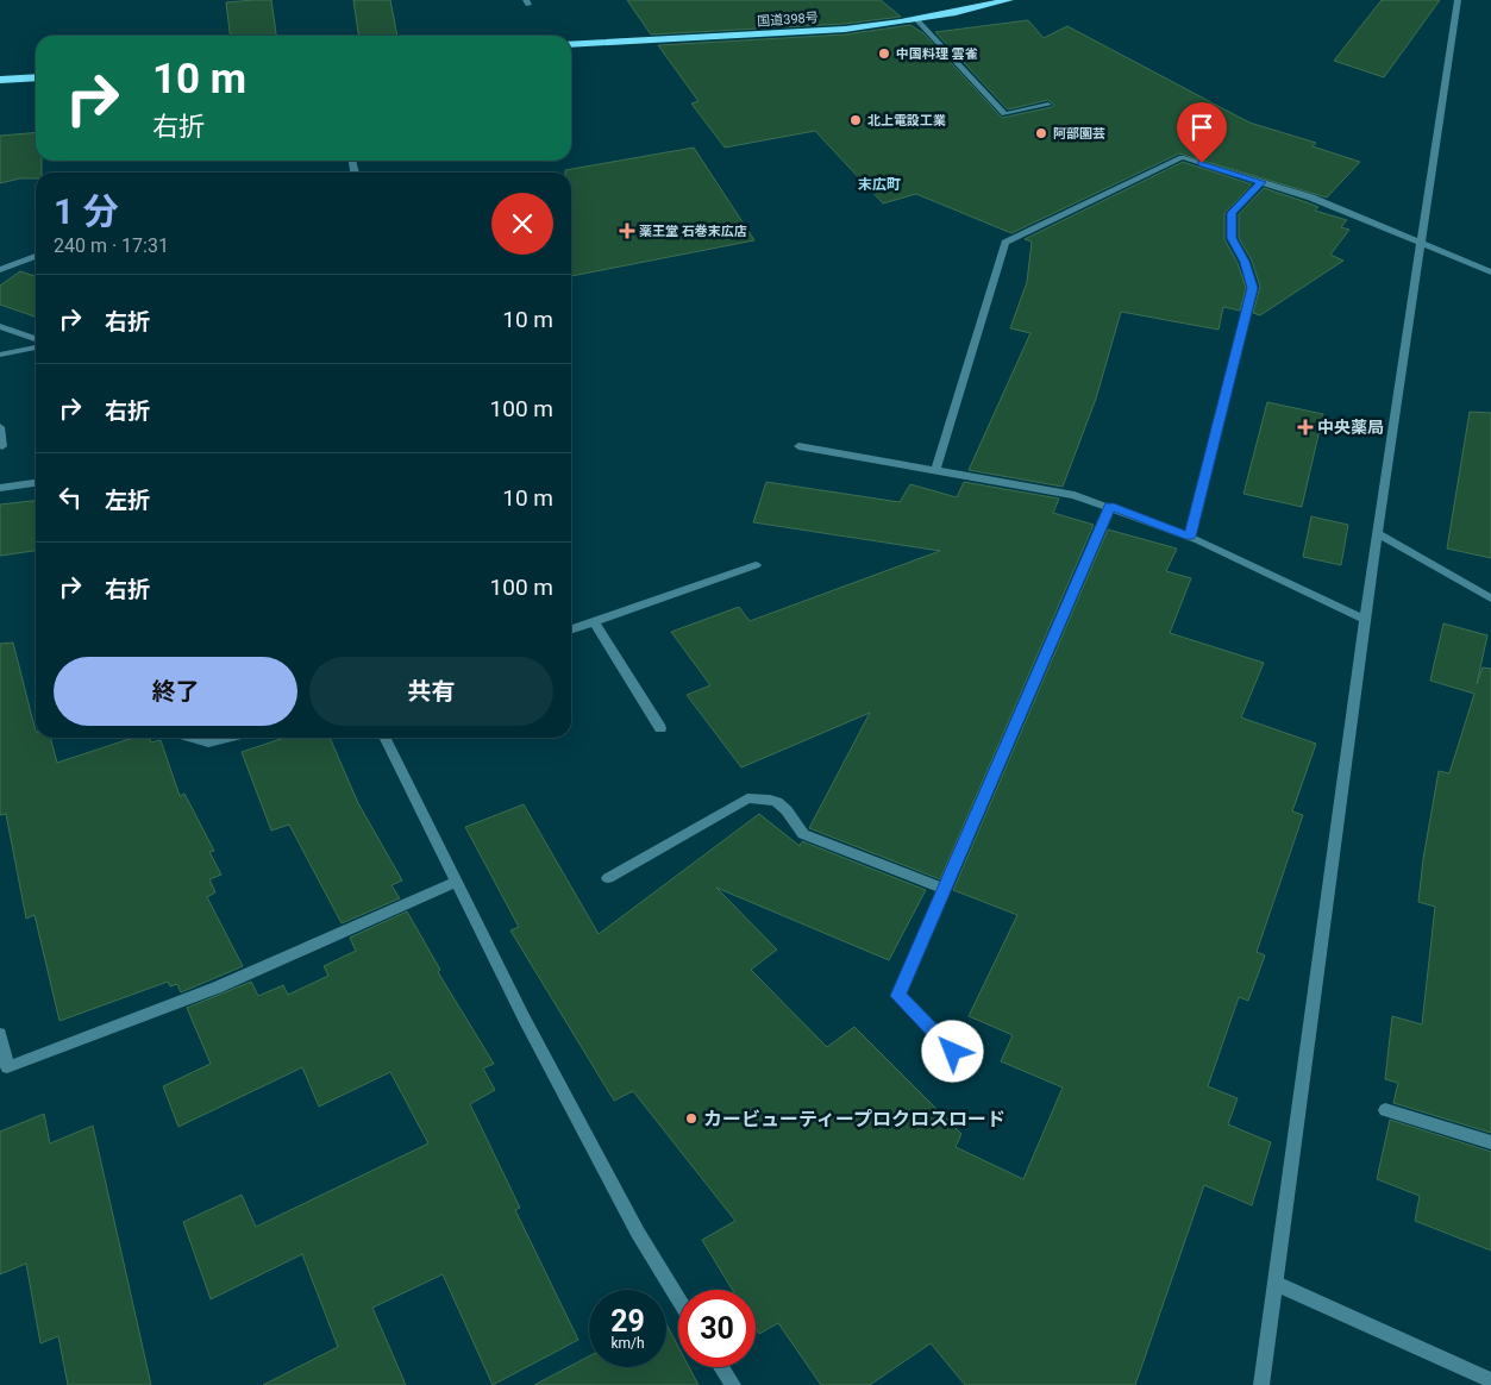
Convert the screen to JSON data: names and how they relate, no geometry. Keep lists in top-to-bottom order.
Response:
{
  "streets": {
    "highway": ["国道398号"]
  },
  "districts": ["末広町"],
  "places": {
    "other": [
      "中国料理 雲雀",
      "北上電設工業",
      "阿部園芸",
      "カービューティープロクロスロード"
    ],
    "health": ["薬王堂 石巻末広店", "中央薬局"]
  },
  "page": {
    "turn": ["10 m", "右折"],
    "heading": ["1 分", "240 m · 17:31"],
    "list": [
      {
        "name": "右折",
        "value": "10 m"
      },
      {
        "name": "右折",
        "value": "100 m"
      },
      {
        "name": "左折",
        "value": "10 m"
      },
      {
        "name": "右折",
        "value": "100 m"
      }
    ],
    "buttons": ["終了", "共有"],
    "speed": "29 km/h",
    "limit": "30"
  }
}
